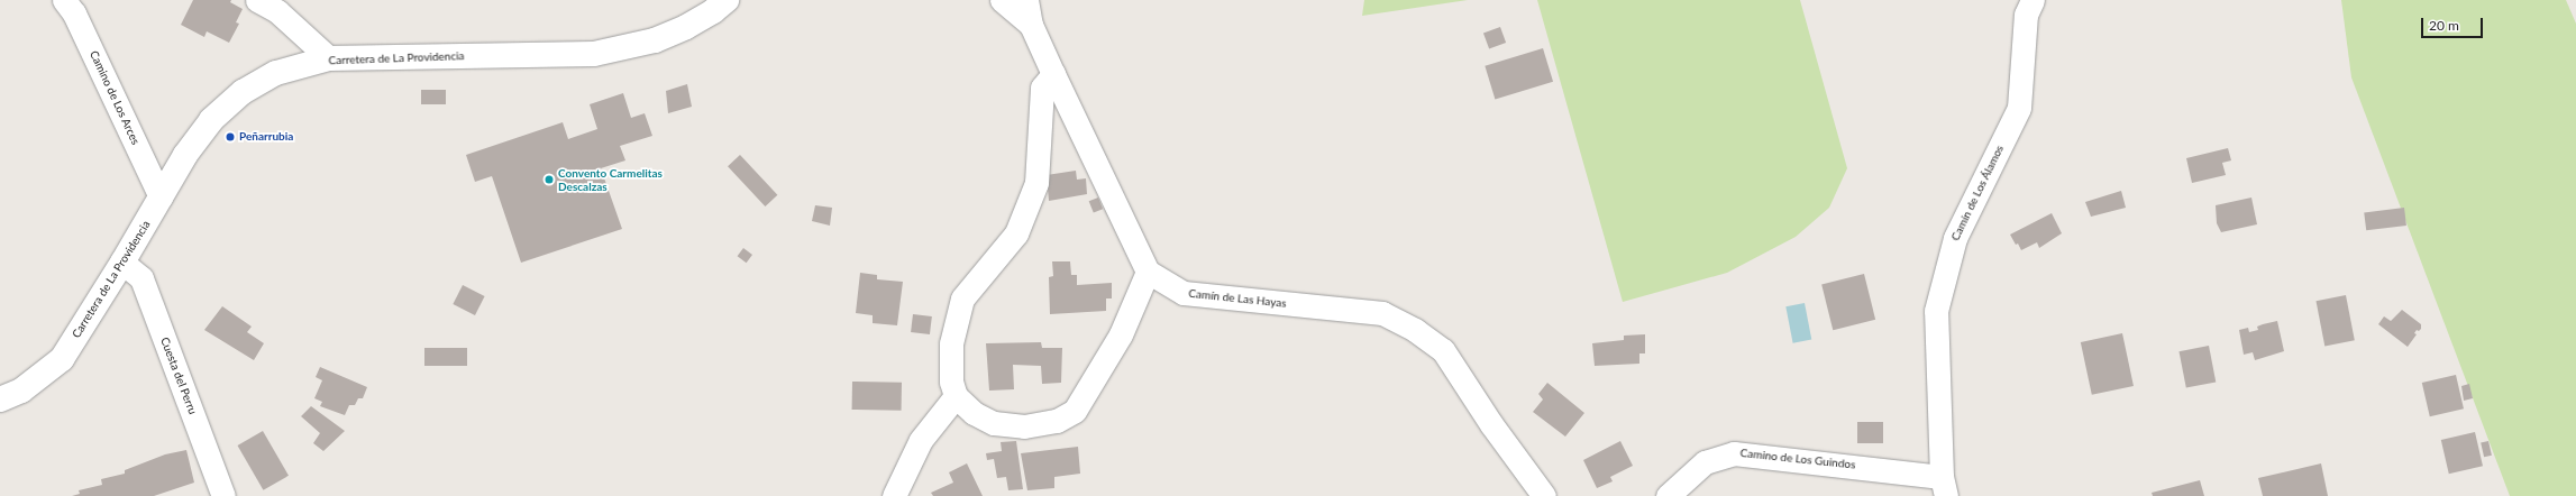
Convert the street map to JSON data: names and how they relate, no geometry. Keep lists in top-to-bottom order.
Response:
{
  "streets": {
    "street": [
      "Carretera de La Providencia",
      "Camino de Los Arces",
      "Camín de Los Álamos",
      "Camín de Las Hayas",
      "Cuesta del Perru",
      "Camino de Los Guindos"
    ]
  },
  "crossings": [
    ["Carretera de La Providencia", "Camino de Los Arces"],
    ["Carretera de La Providencia", "Cuesta del Perru"],
    ["Camín de Los Álamos", "Camino de Los Guindos"]
  ],
  "places": ["Peñarrubia", "Convento Carmelitas Descalzas"],
  "scale_bar": "20 m"
}
